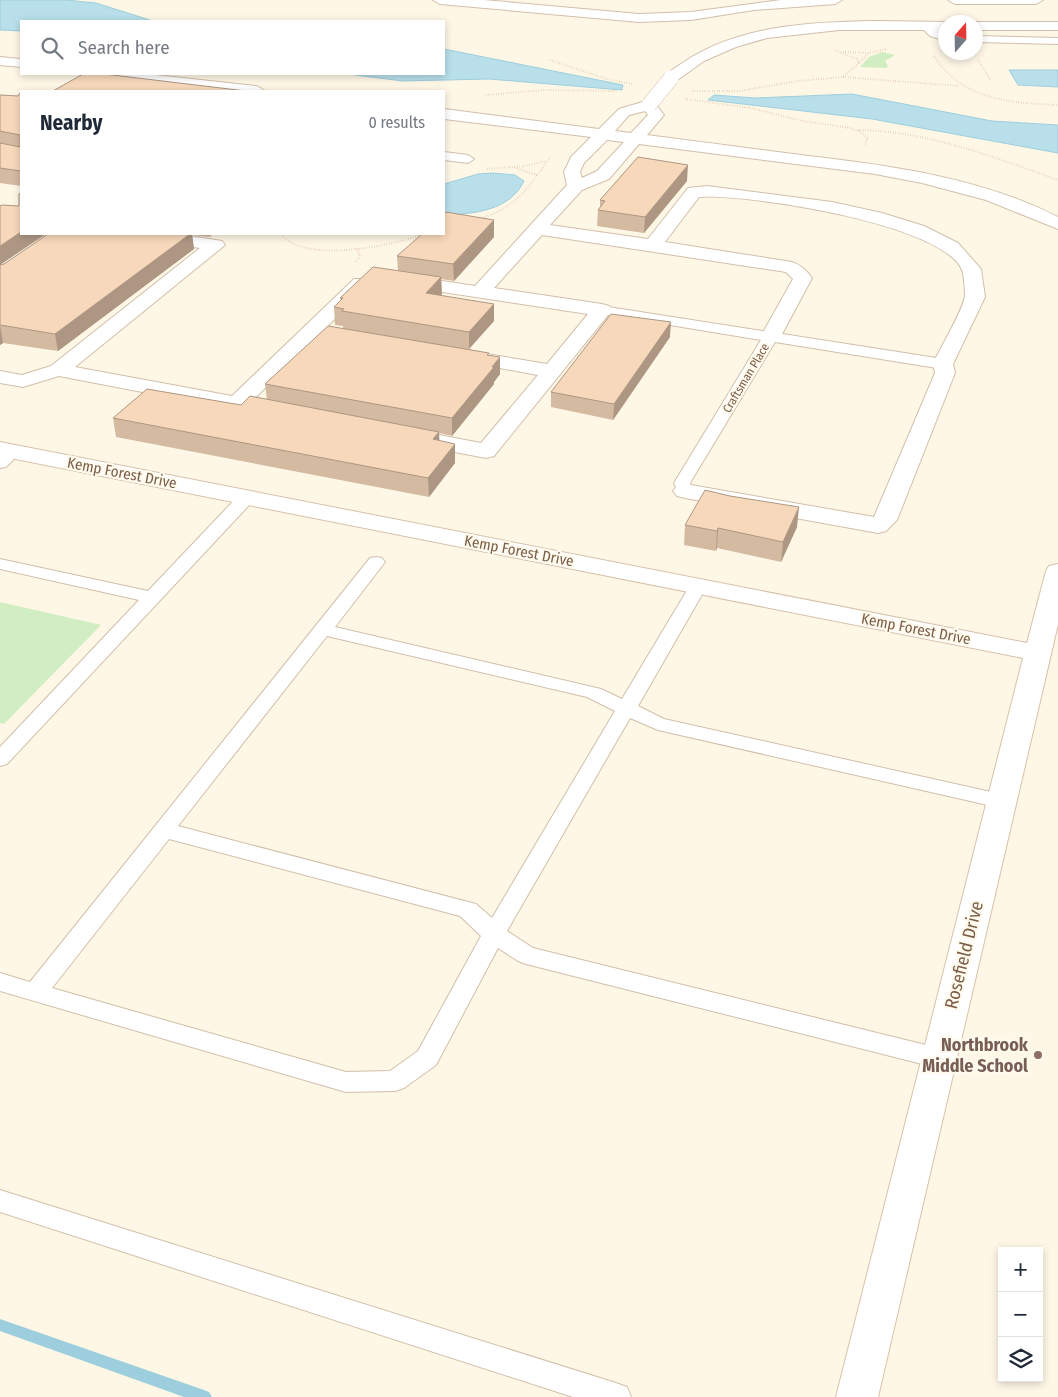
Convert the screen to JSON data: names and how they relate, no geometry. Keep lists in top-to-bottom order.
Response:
{
  "streets": {
    "street": ["Craftsman Place", "Kemp Forest Drive", "Rosefield Drive"]
  },
  "crossings": [
    ["Kemp Forest Drive", "Rosefield Drive"]
  ],
  "places": ["Northbrook Middle School"],
  "north": "top",
  "page": {
    "search": "Search here",
    "heading": ["Nearby", "0 results"],
    "map_buttons": ["+", "−"]
  }
}
